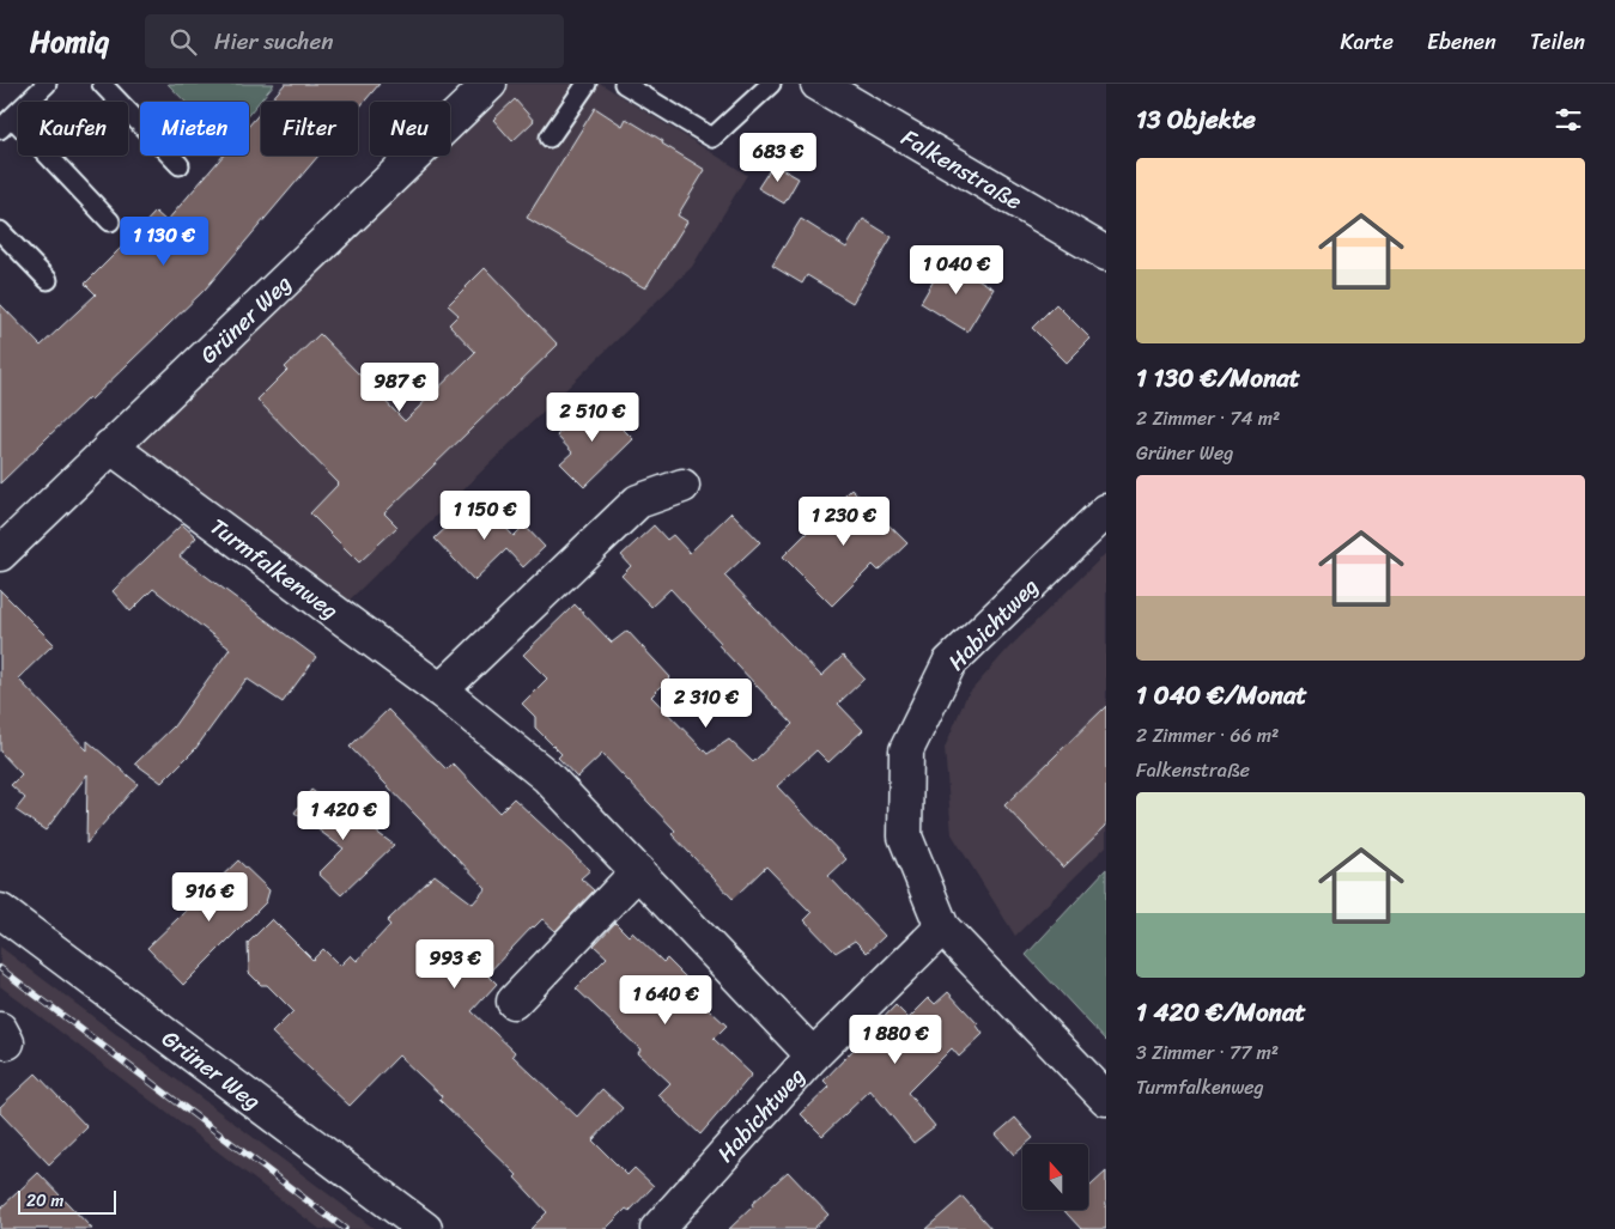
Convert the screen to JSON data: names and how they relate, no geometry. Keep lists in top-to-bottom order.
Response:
{
  "streets": {
    "street": [
      "Falkenstraße",
      "Grüner Weg",
      "Turmfalkenweg",
      "Habichtweg"
    ]
  },
  "crossings": [
    ["Grüner Weg", "Turmfalkenweg"],
    ["Turmfalkenweg", "Habichtweg"]
  ],
  "scale_bar": "20 m",
  "north": "top",
  "page": {
    "header": "Homiq",
    "search": "Hier suchen",
    "nav": ["Karte", "Ebenen", "Teilen"],
    "heading": "13 Objekte",
    "chip": [
      "Kaufen",
      "Mieten",
      "Filter",
      "Neu"
    ],
    "price": [
      "683 €",
      "1 130 €",
      "1 040 €",
      "987 €",
      "2 510 €",
      "1 150 €",
      "1 230 €",
      "2 310 €",
      "1 420 €",
      "916 €",
      "993 €",
      "1 640 €",
      "1 880 €"
    ],
    "list": [
      {
        "name": "1 130 €/Monat",
        "note": "2 Zimmer · 74 m² · Grüner Weg"
      },
      {
        "name": "1 040 €/Monat",
        "note": "2 Zimmer · 66 m² · Falkenstraße"
      },
      {
        "name": "1 420 €/Monat",
        "note": "3 Zimmer · 77 m² · Turmfalkenweg"
      }
    ],
    "scale": "20 m"
  }
}
